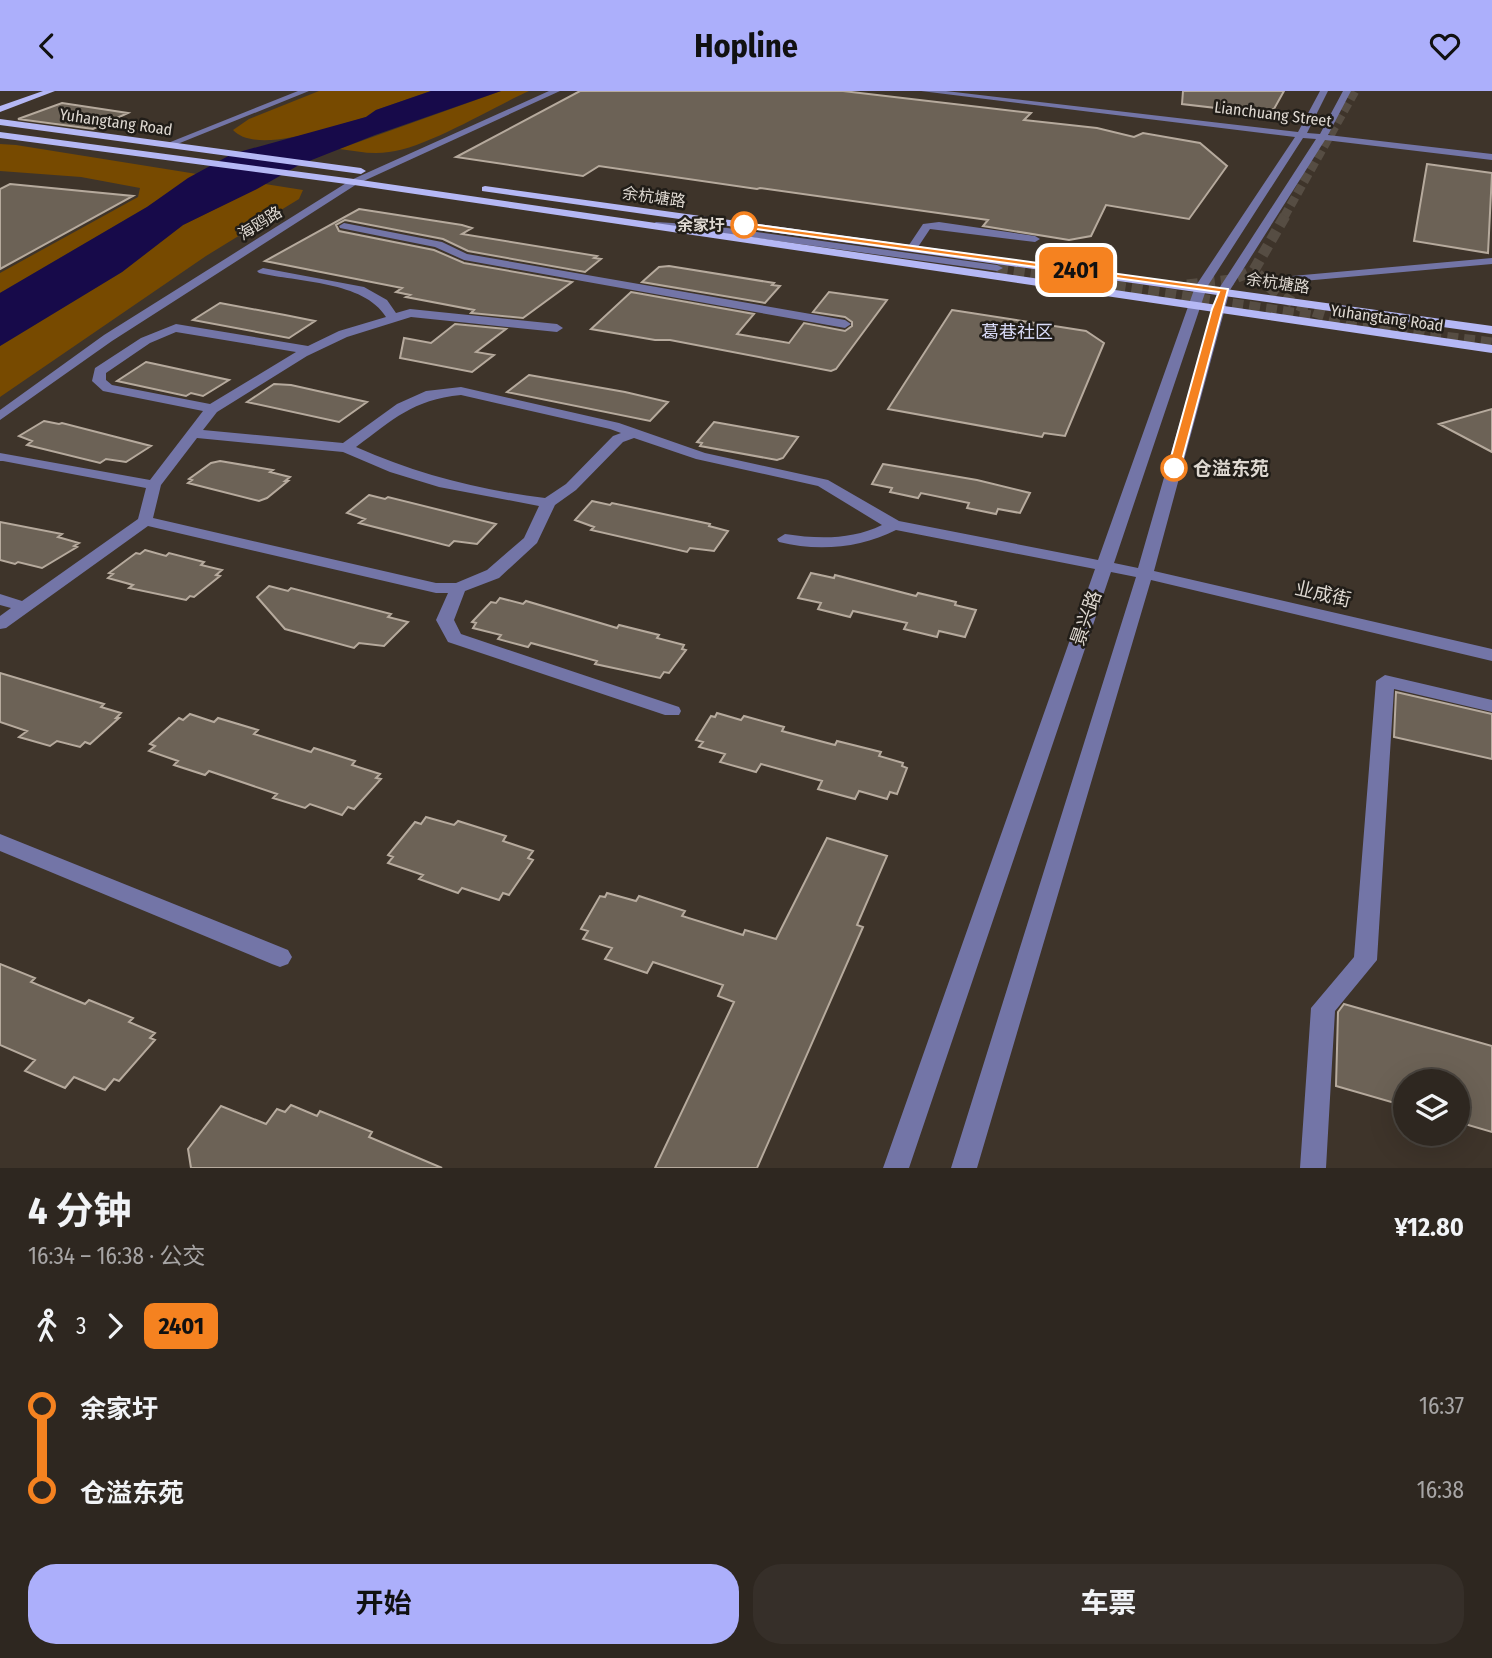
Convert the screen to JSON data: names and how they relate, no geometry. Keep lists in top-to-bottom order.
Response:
{
  "streets": {
    "main road": ["Yuhangtang Road", "余杭塘路"],
    "street": [
      "Lianchuang Street",
      "海鸥路",
      "业成街",
      "景兴路"
    ]
  },
  "crossings": [
    ["Lianchuang Street", "景兴路"],
    ["Yuhangtang Road", "余杭塘路"],
    ["Yuhangtang Road", "景兴路"],
    ["余杭塘路", "海鸥路"],
    ["余杭塘路", "景兴路"],
    ["业成街", "景兴路"]
  ],
  "districts": ["葛巷社区"],
  "places": ["余家圩", "仓溢东苑"],
  "lines": ["bus line 2401"],
  "page": {
    "header": "Hopline",
    "on_map": "2401",
    "heading": ["4 分钟", "16:34 – 16:38 · 公交", "¥12.80"],
    "legs": ["3", "2401"],
    "list": [
      {
        "name": "余家圩",
        "value": "16:37"
      },
      {
        "name": "仓溢东苑",
        "value": "16:38"
      }
    ],
    "buttons": ["开始", "车票"]
  }
}
